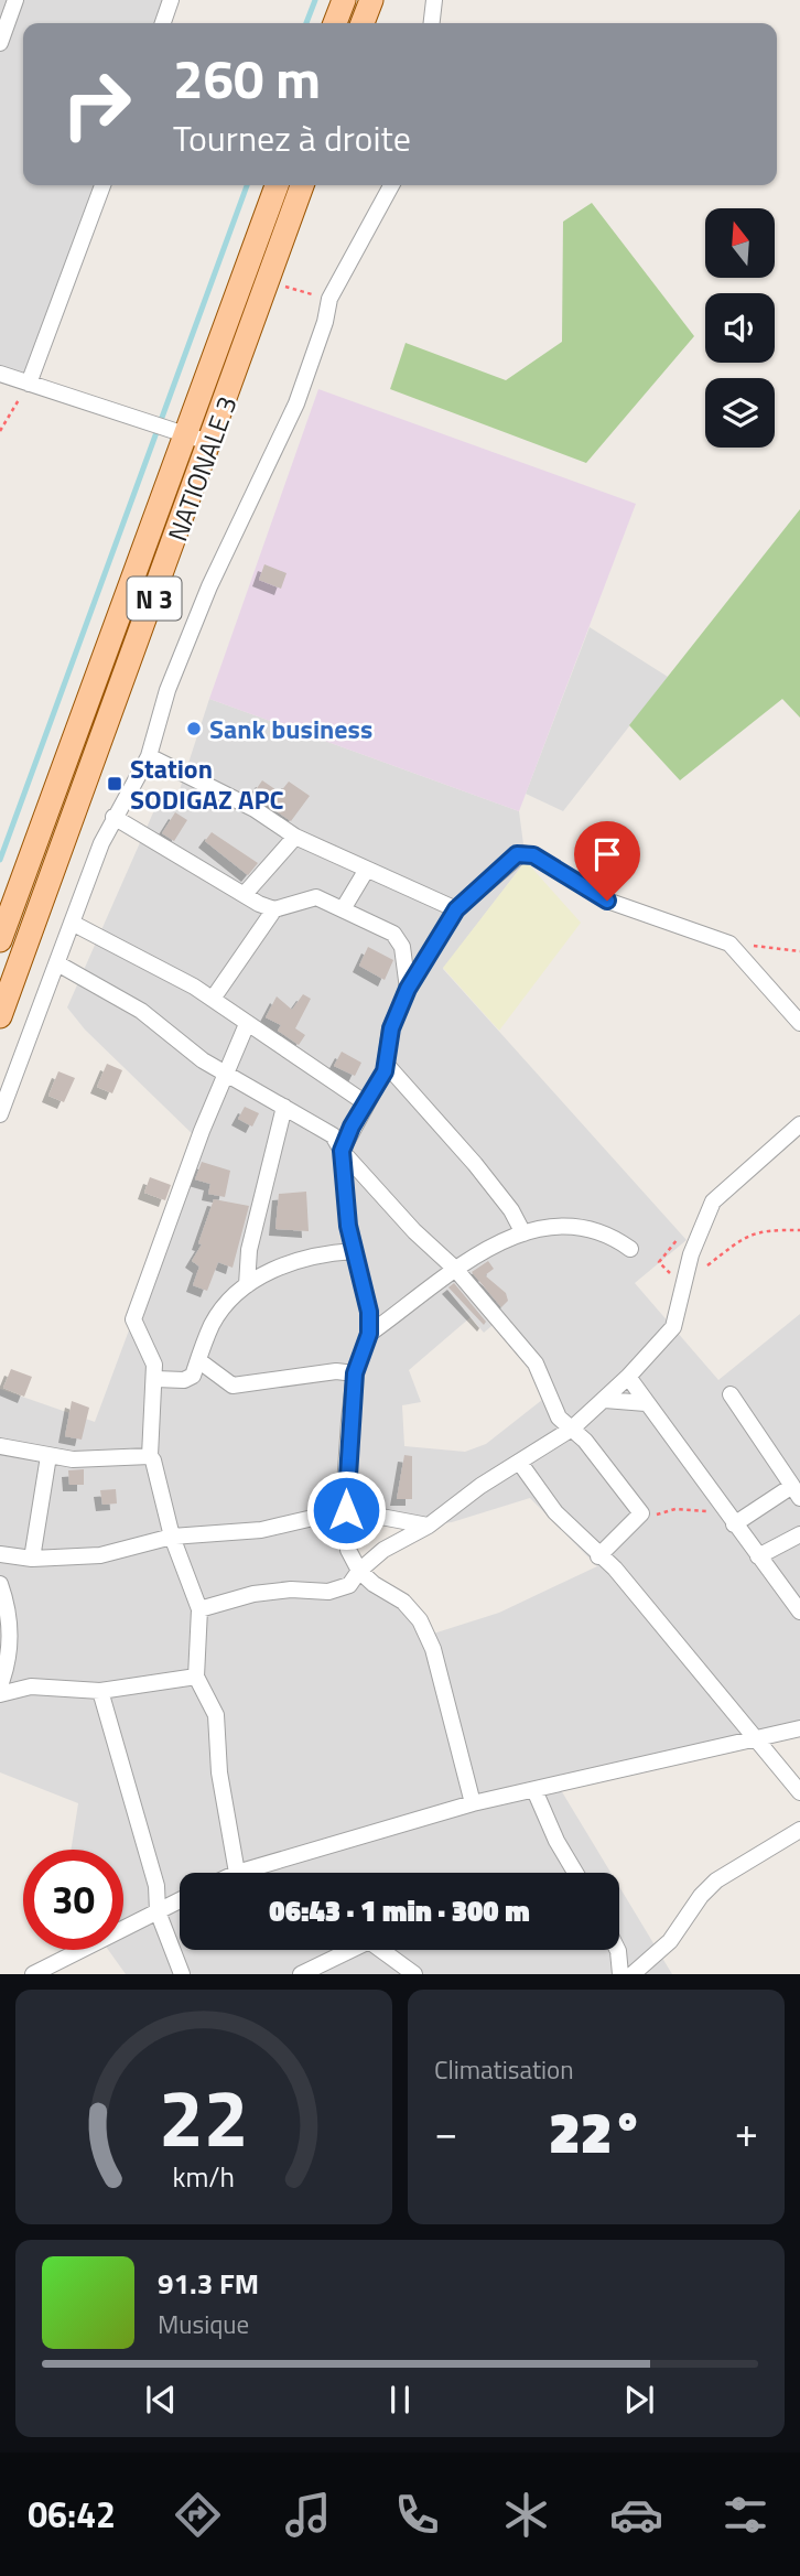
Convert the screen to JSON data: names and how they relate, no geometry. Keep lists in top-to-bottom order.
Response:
{
  "streets": {
    "main road": ["NATIONALE 3", "N 3"]
  },
  "places": {
    "other": ["Sank business"],
    "transit": ["Station SODIGAZ APC"]
  },
  "north": "top",
  "page": {
    "turn": ["260 m", "Tournez à droite"],
    "limit": "30",
    "trip": "06:43 · 1 min · 300 m",
    "tile": "Climatisation",
    "heat": ["−", "22°", "+"],
    "song": ["91.3 FM", "Musique"],
    "tabs": "06:42",
    "gauge": ["22", "km/h"]
  }
}
